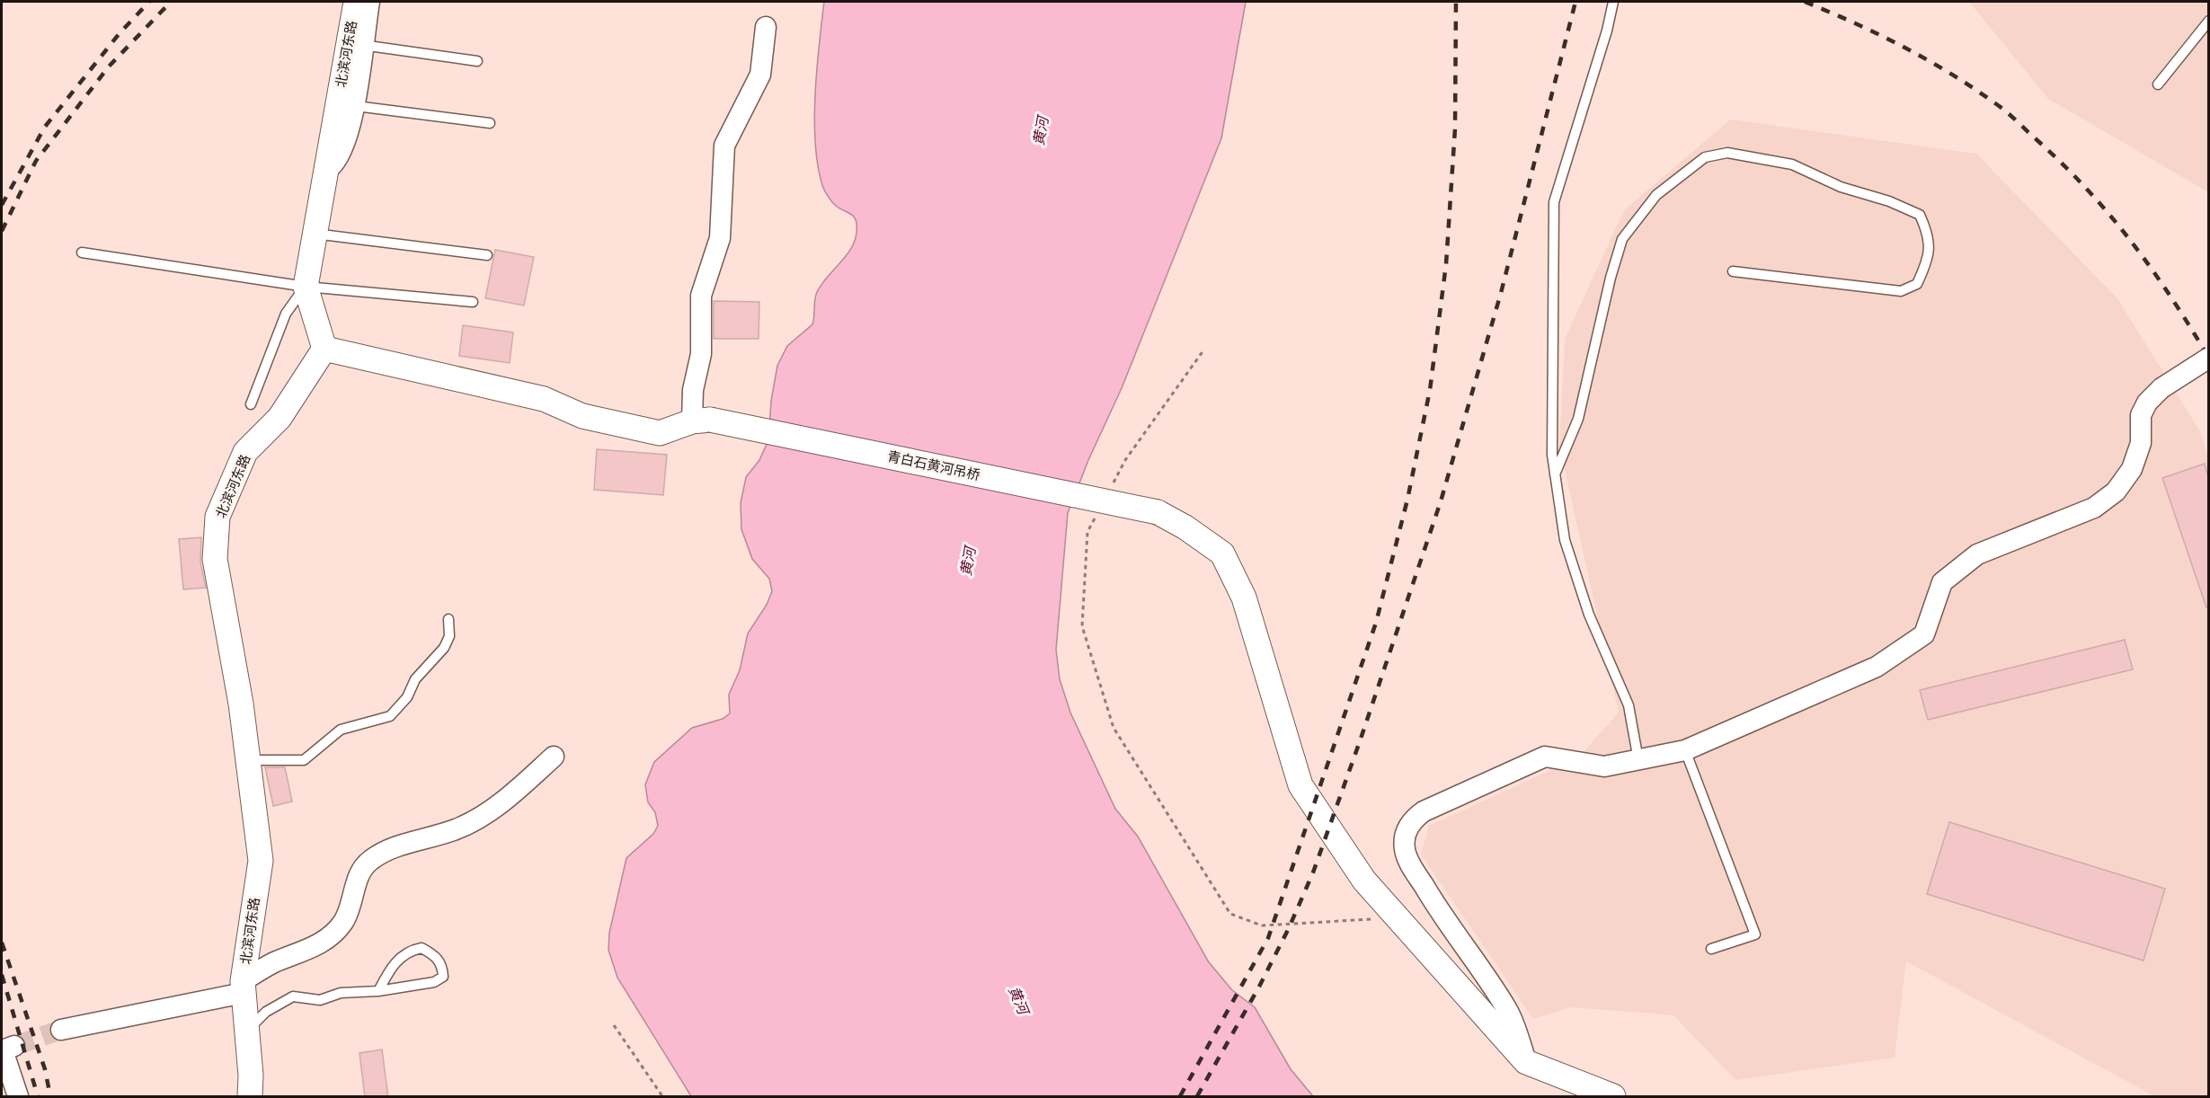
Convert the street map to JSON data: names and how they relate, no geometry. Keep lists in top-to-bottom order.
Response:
{
  "streets": {
    "street": ["北滨河东路", "青白石黄河吊桥"]
  },
  "water": ["黄河"]
}
